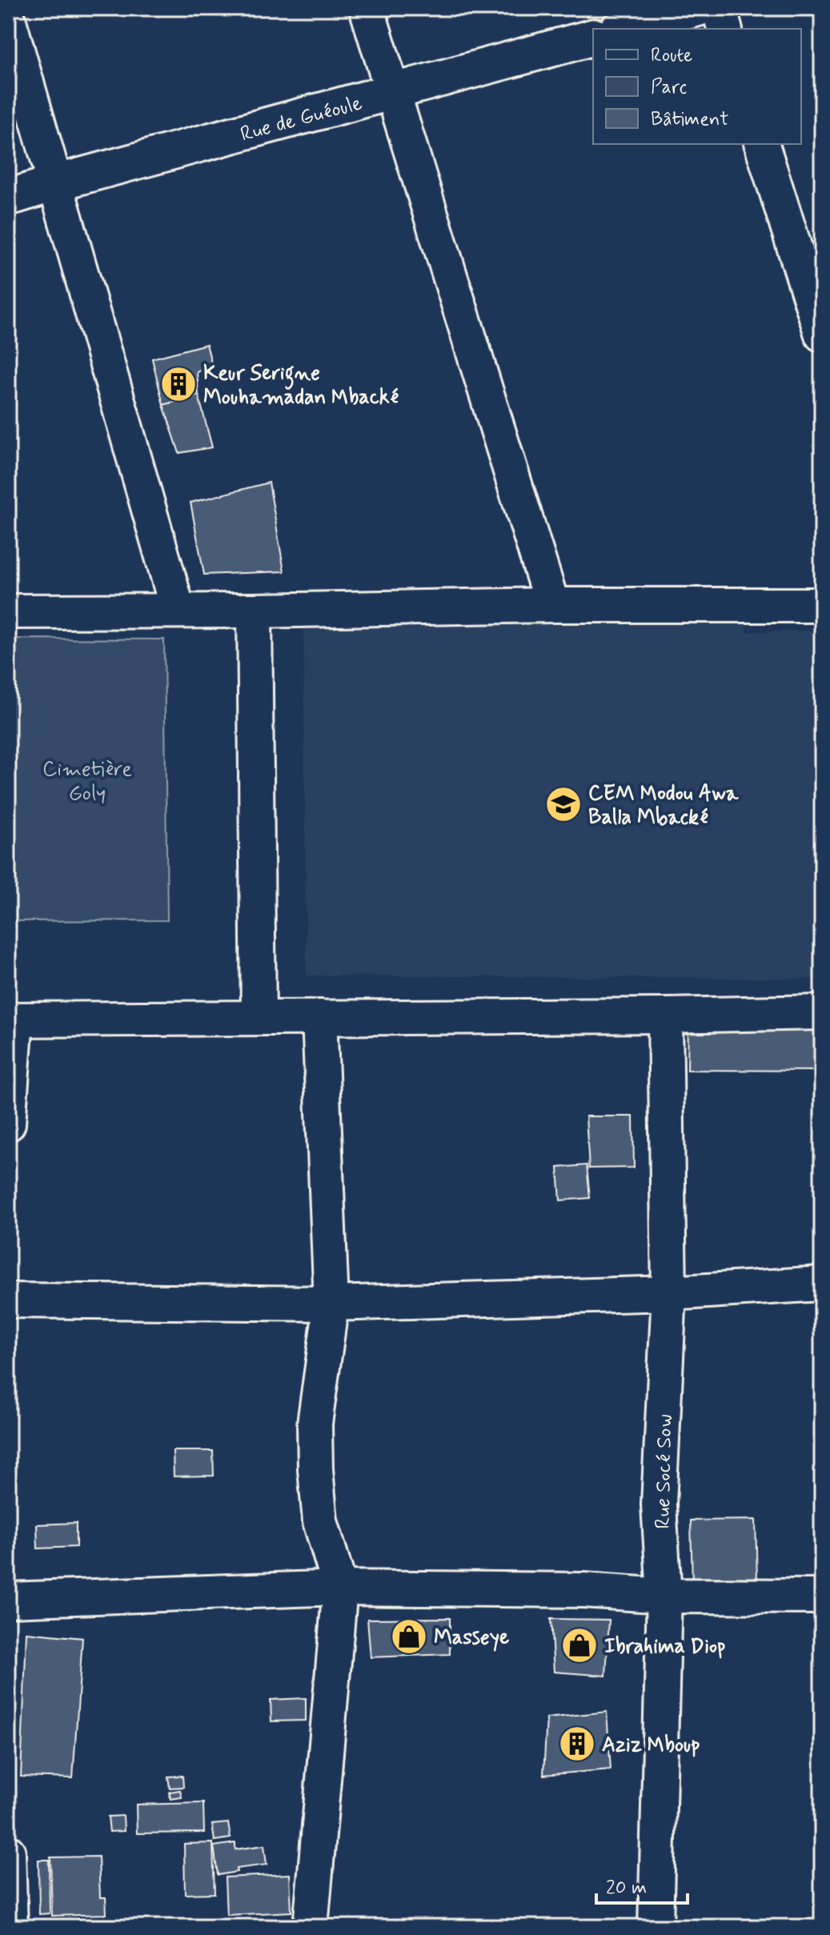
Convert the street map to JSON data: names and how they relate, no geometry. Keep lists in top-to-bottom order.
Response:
{
  "streets": {
    "main road": ["Rue de Guéoule"],
    "street": ["Rue Socé Sow"]
  },
  "parks": ["Cimetière Goly"],
  "places": {
    "building": ["Keur Serigne Mouhamadan Mbacké", "Aziz Mboup"],
    "school or university": ["CEM Modou Awa Balla Mbacké"],
    "shop": ["Masseye", "Ibrahima Diop"]
  },
  "legend": ["Route", "Parc", "Bâtiment"],
  "scale_bar": "20 m"
}
